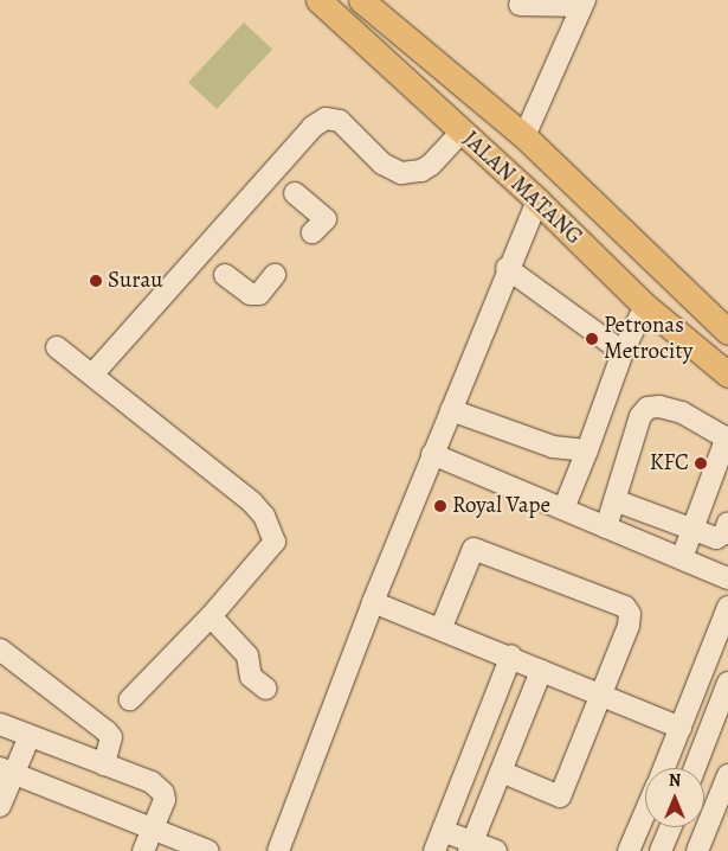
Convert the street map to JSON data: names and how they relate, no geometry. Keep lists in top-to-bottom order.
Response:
{
  "streets": {
    "main road": ["JALAN MATANG"]
  },
  "places": [
    "Surau",
    "Petronas Metrocity",
    "KFC",
    "Royal Vape"
  ],
  "north": "top"
}
